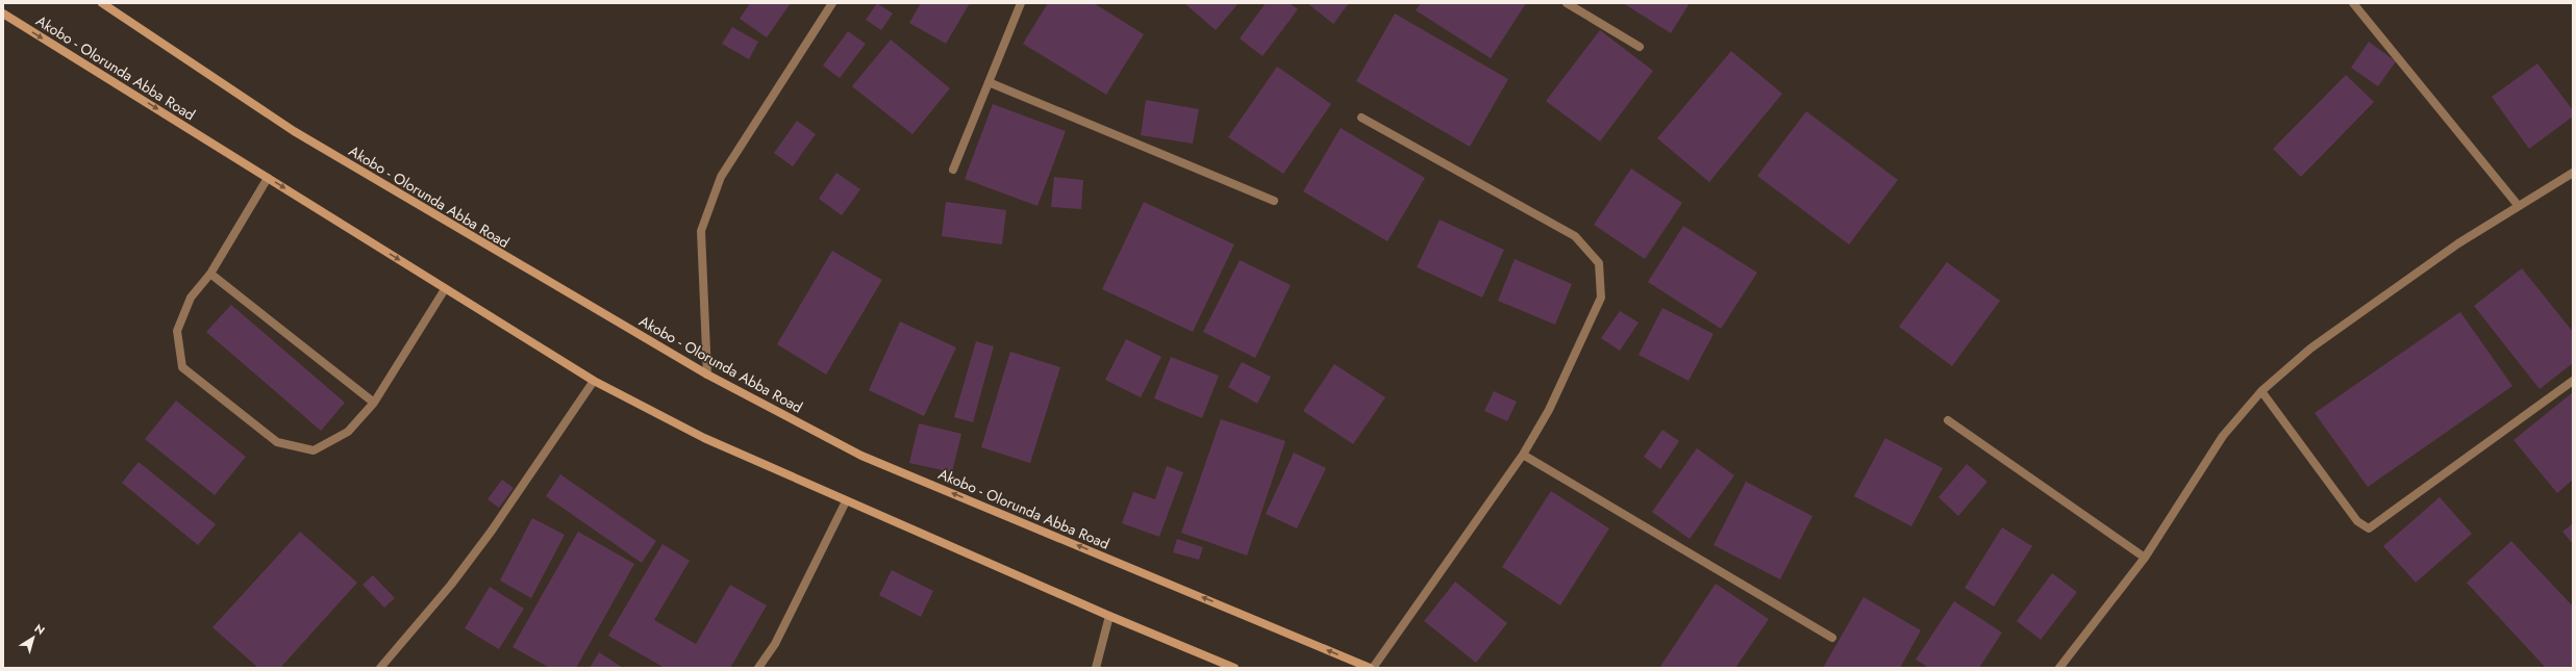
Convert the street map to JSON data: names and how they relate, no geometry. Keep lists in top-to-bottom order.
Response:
{
  "streets": {
    "main road": ["Akobo - Olorunda Abba Road"]
  },
  "north": "top right"
}
